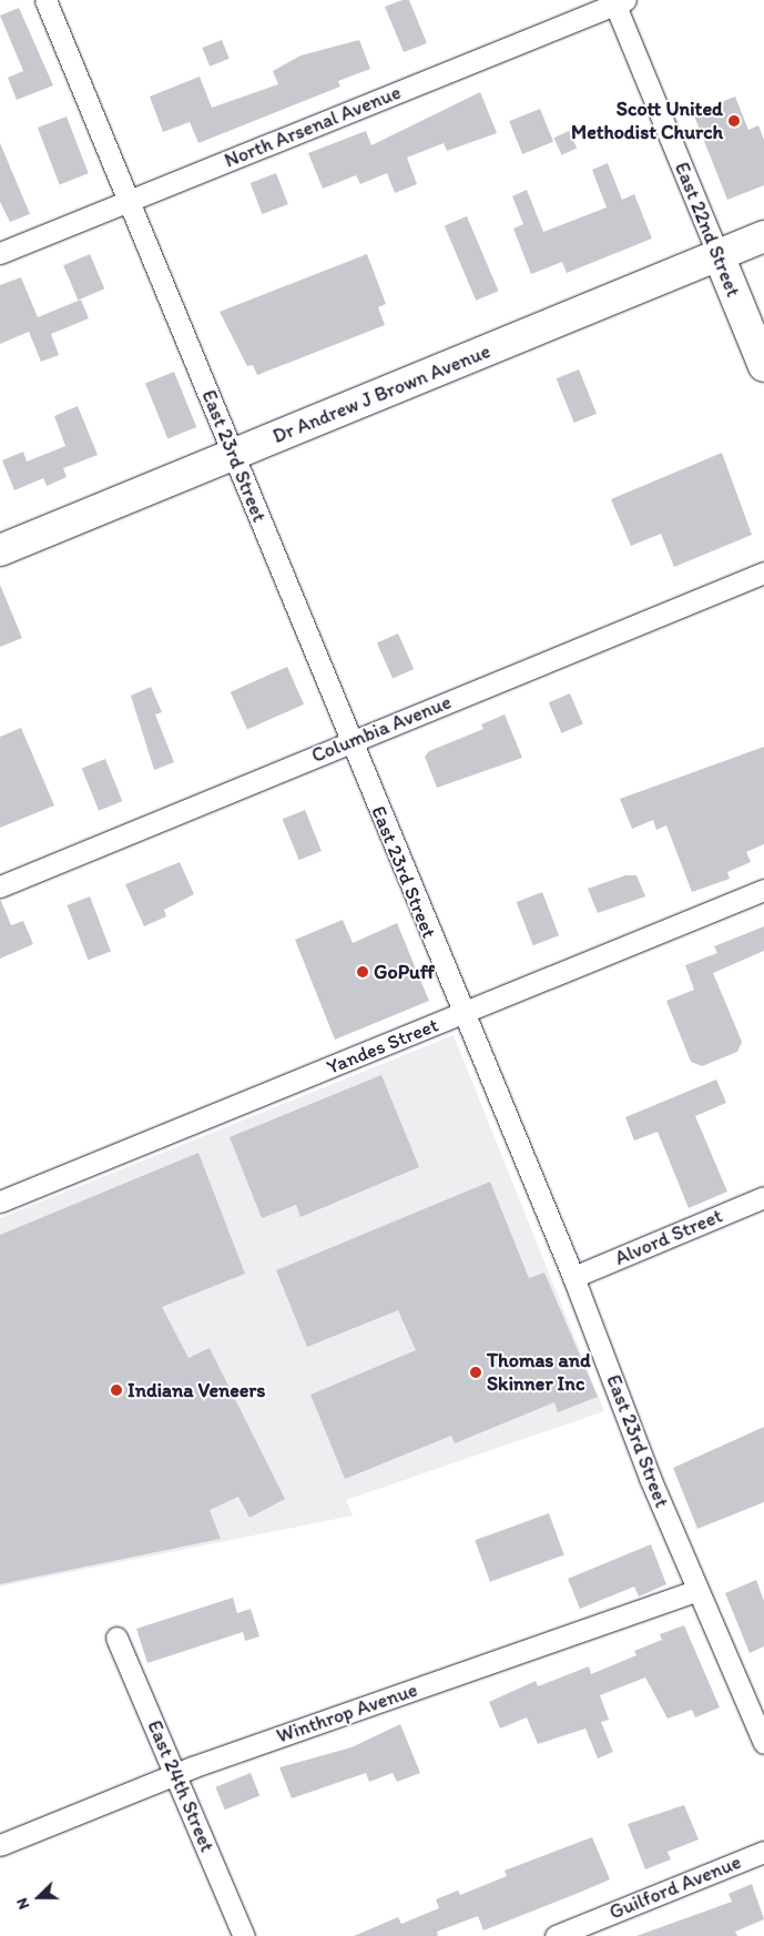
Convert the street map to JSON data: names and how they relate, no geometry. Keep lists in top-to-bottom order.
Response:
{
  "streets": {
    "main road": ["East 22nd Street", "Dr Andrew J Brown Avenue"],
    "street": [
      "North Arsenal Avenue",
      "East 23rd Street",
      "Columbia Avenue",
      "Yandes Street",
      "Alvord Street",
      "Winthrop Avenue",
      "East 24th Street",
      "Guilford Avenue"
    ]
  },
  "crossings": [
    ["North Arsenal Avenue", "East 22nd Street"],
    ["North Arsenal Avenue", "East 23rd Street"],
    ["East 22nd Street", "Dr Andrew J Brown Avenue"],
    ["Dr Andrew J Brown Avenue", "East 23rd Street"],
    ["East 23rd Street", "Columbia Avenue"],
    ["East 23rd Street", "Yandes Street"],
    ["East 23rd Street", "Alvord Street"],
    ["East 23rd Street", "Winthrop Avenue"],
    ["Winthrop Avenue", "East 24th Street"]
  ],
  "places": [
    "Scott United Methodist Church",
    "GoPuff",
    "Thomas and Skinner Inc",
    "Indiana Veneers"
  ],
  "north": "left"
}
